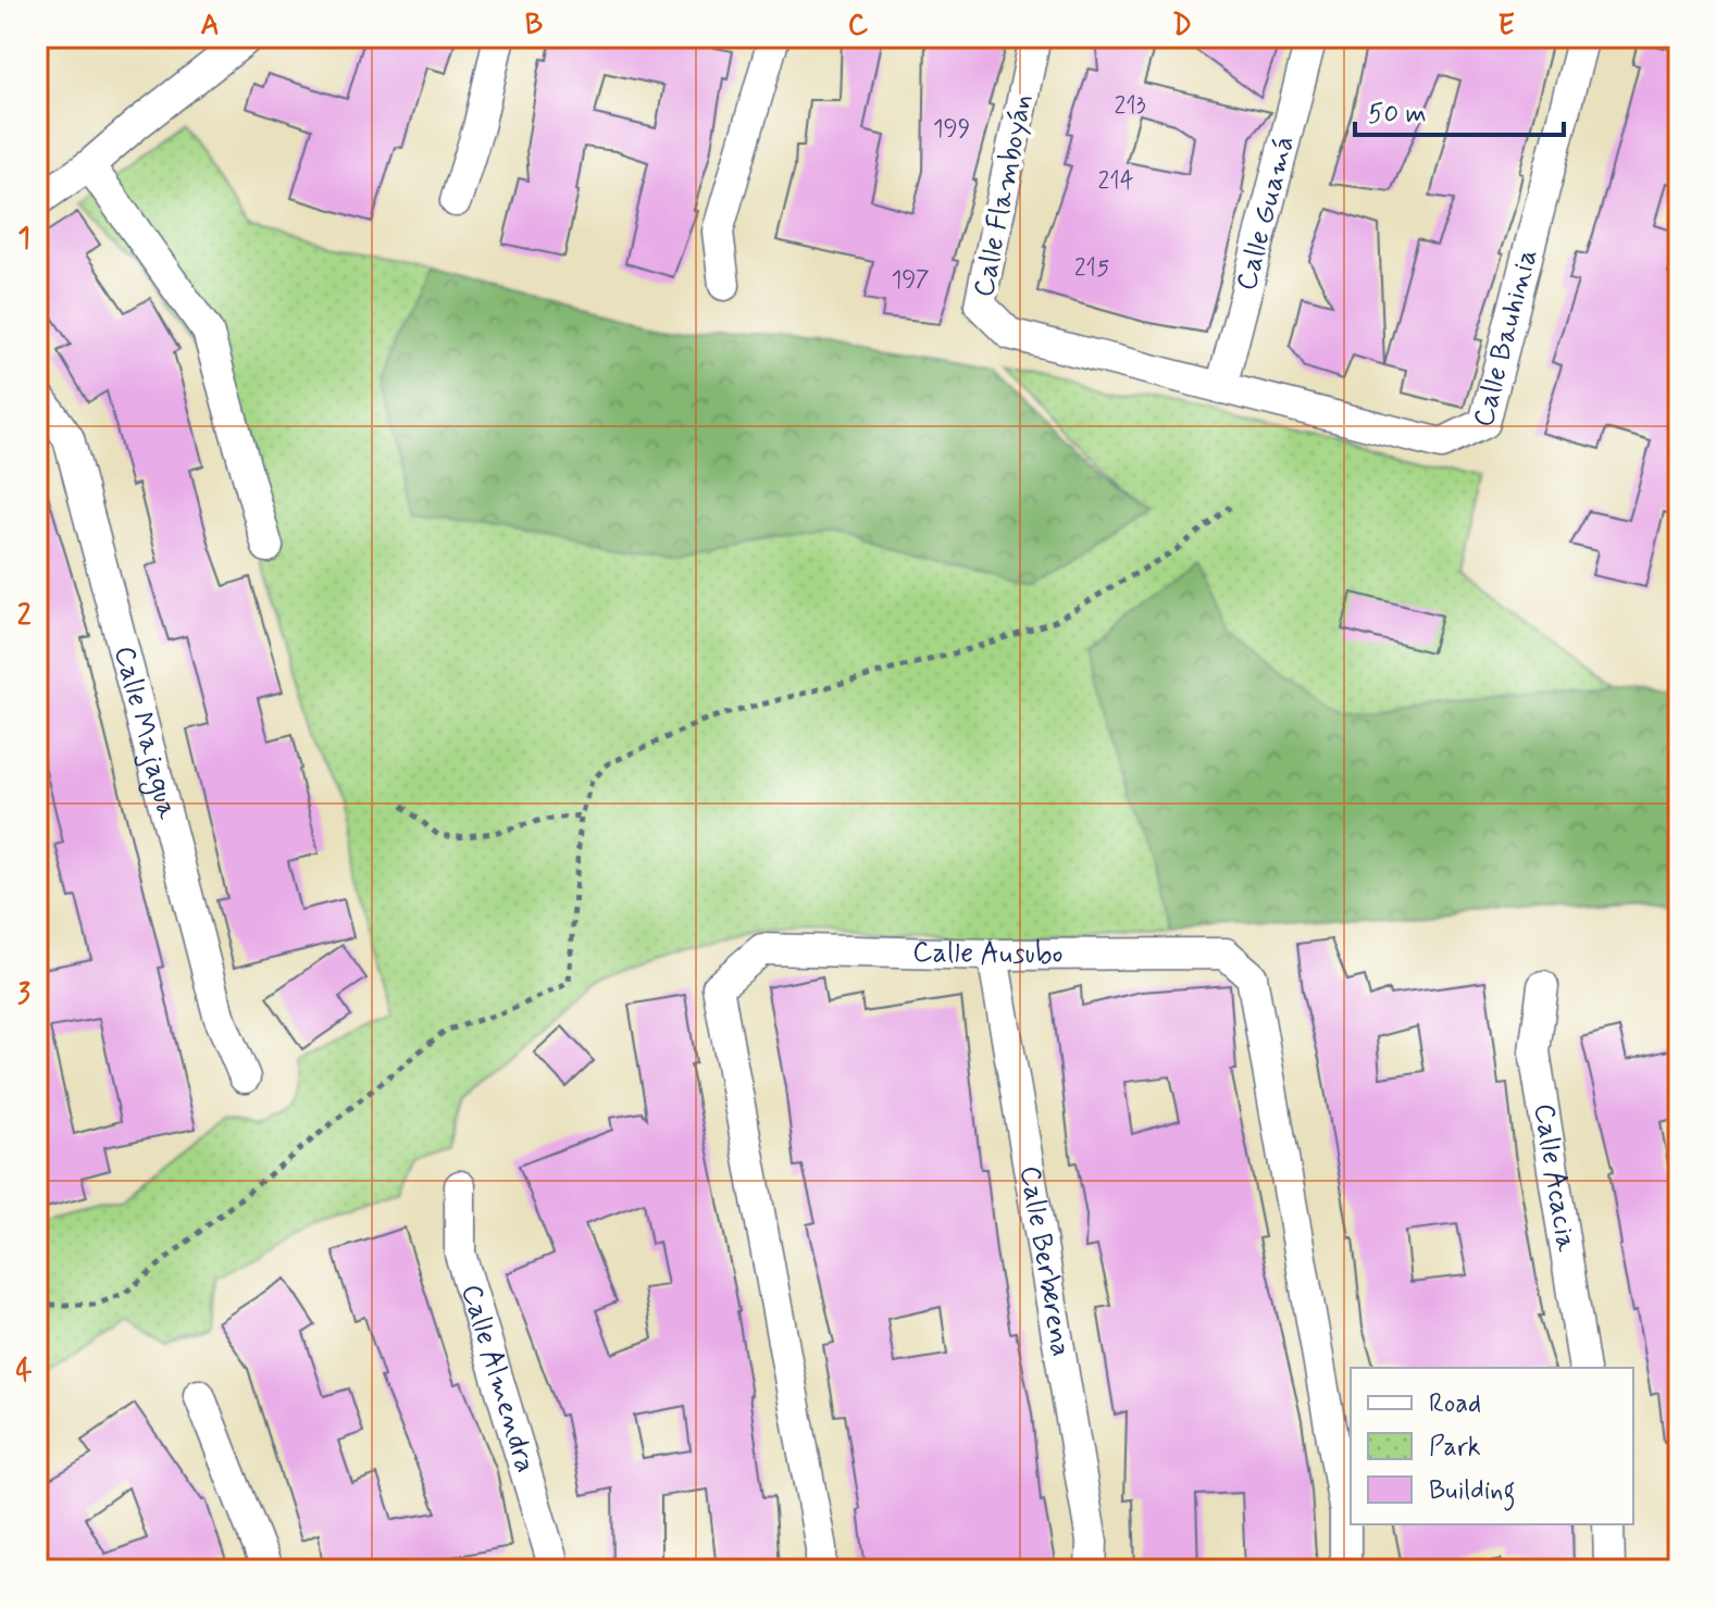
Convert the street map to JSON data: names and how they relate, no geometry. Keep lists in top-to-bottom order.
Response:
{
  "streets": {
    "street": [
      "Calle Flamboyán",
      "Calle Guamá",
      "Calle Bauhinia",
      "Calle Majagua",
      "Calle Ausubo",
      "Calle Acacia",
      "Calle Berberena",
      "Calle Almendra"
    ]
  },
  "crossings": [
    ["Calle Flamboyán", "Calle Guamá"],
    ["Calle Flamboyán", "Calle Bauhinia"],
    ["Calle Guamá", "Calle Bauhinia"],
    ["Calle Ausubo", "Calle Berberena"]
  ],
  "house_numbers": [
    "213",
    "199",
    "214",
    "215",
    "197"
  ],
  "legend": ["Road", "Park", "Building"],
  "scale_bar": "50 m",
  "grid": {
    "columns": [
      "A",
      "B",
      "C",
      "D",
      "E"
    ],
    "rows": [
      "1",
      "2",
      "3",
      "4"
    ]
  }
}
